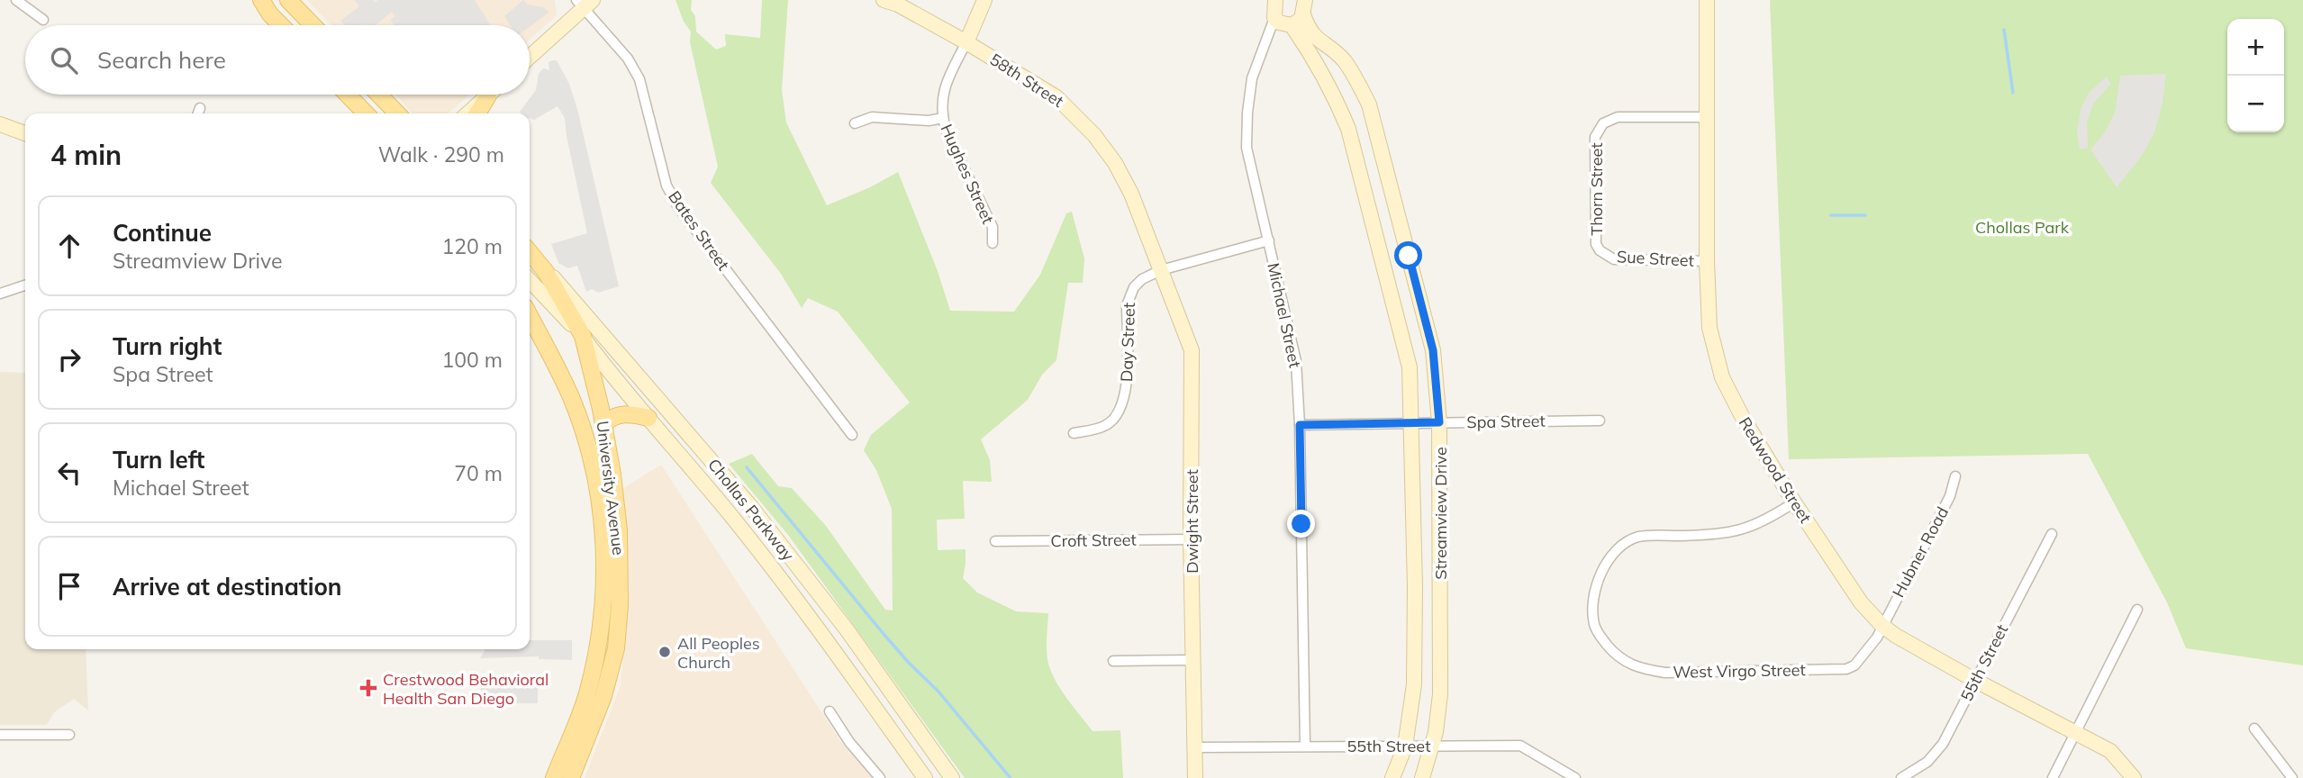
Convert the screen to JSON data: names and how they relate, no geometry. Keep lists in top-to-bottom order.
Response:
{
  "streets": {
    "main road": [
      "58th Street",
      "Hughes Street",
      "Redwood Street",
      "University Avenue",
      "Chollas Parkway",
      "Streamview Drive",
      "Dwight Street"
    ],
    "street": [
      "Thorn Street",
      "Bates Street",
      "Sue Street",
      "Michael Street",
      "Day Street",
      "Spa Street",
      "Croft Street",
      "Hubner Road",
      "55th Street",
      "West Virgo Street"
    ]
  },
  "crossings": [
    ["58th Street", "Hughes Street"],
    ["58th Street", "Day Street"],
    ["58th Street", "Dwight Street"],
    ["Thorn Street", "Sue Street"],
    ["Thorn Street", "Redwood Street"],
    ["Sue Street", "Redwood Street"],
    ["Michael Street", "Day Street"],
    ["Michael Street", "Spa Street"],
    ["Michael Street", "Streamview Drive"],
    ["Michael Street", "55th Street"],
    ["Day Street", "Dwight Street"],
    ["Spa Street", "Streamview Drive"],
    ["Redwood Street", "Hubner Road"],
    ["Redwood Street", "55th Street"],
    ["Redwood Street", "West Virgo Street"],
    ["University Avenue", "Chollas Parkway"],
    ["Streamview Drive", "55th Street"],
    ["Dwight Street", "Croft Street"],
    ["Dwight Street", "55th Street"],
    ["Hubner Road", "West Virgo Street"]
  ],
  "parks": ["Chollas Park"],
  "places": {
    "other": ["All Peoples Church"],
    "health": ["Crestwood Behavioral Health San Diego"]
  },
  "page": {
    "map_buttons": ["+", "−"],
    "search": "Search here",
    "heading": ["4 min", "Walk · 290 m"],
    "list": [
      ["Continue", "Streamview Drive", "120 m"],
      ["Turn right", "Spa Street", "100 m"],
      ["Turn left", "Michael Street", "70 m"],
      "Arrive at destination"
    ]
  }
}
